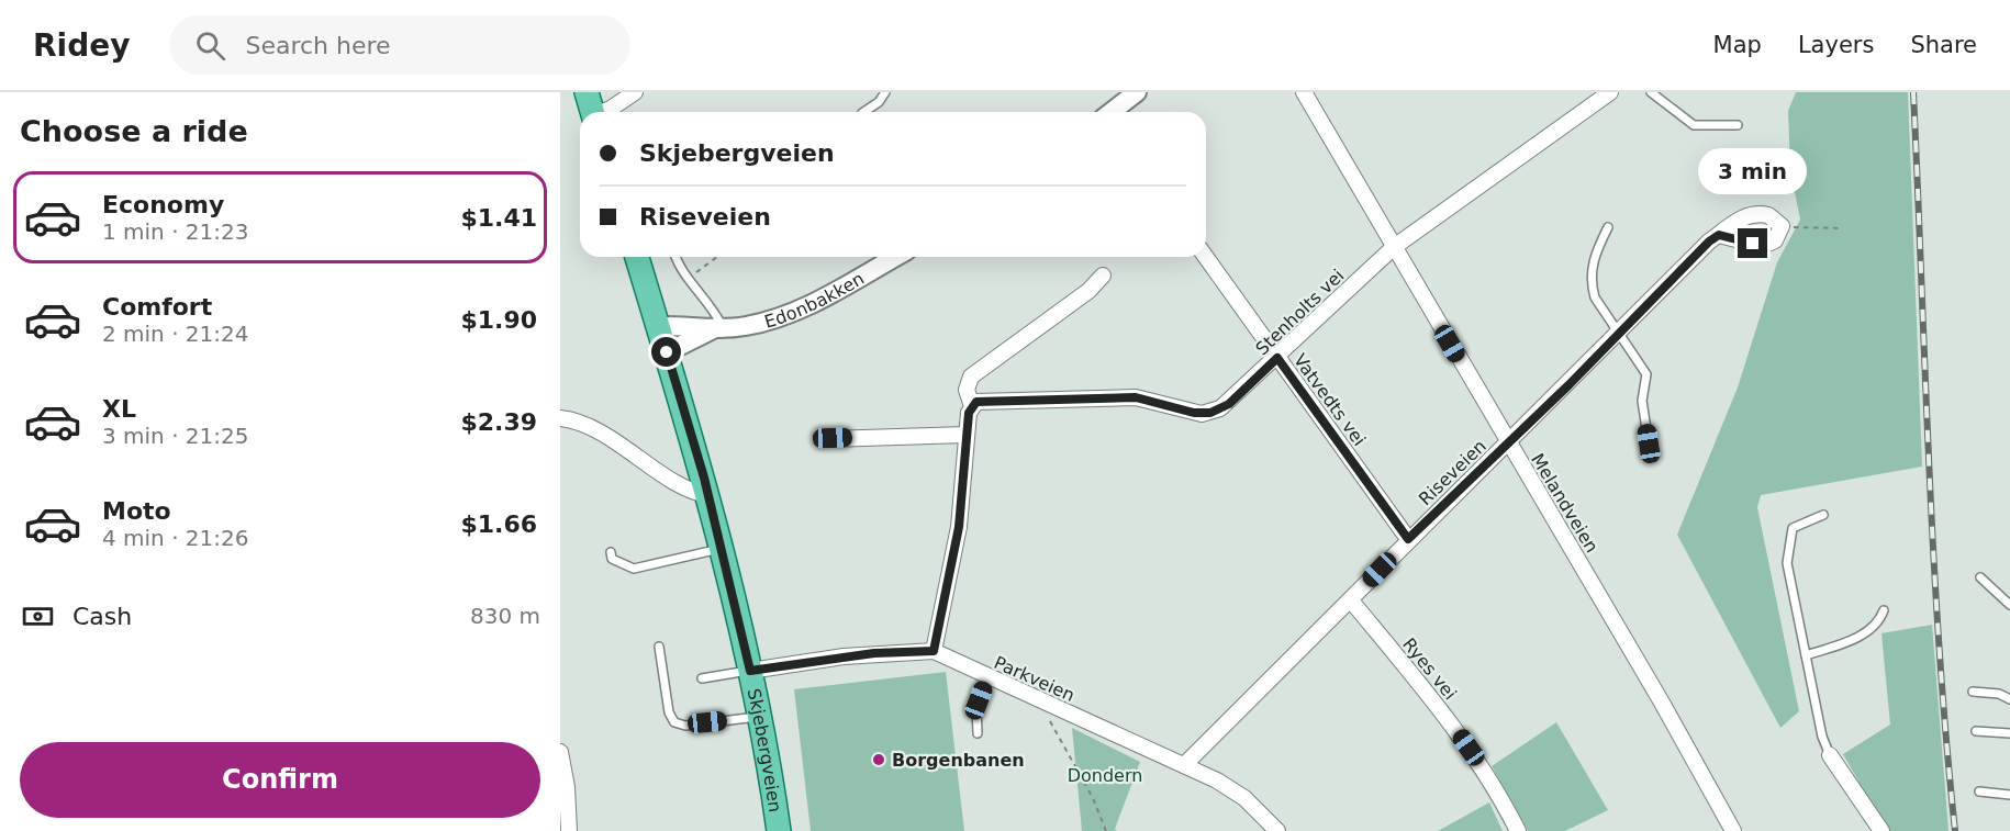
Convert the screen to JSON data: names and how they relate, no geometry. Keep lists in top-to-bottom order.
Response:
{
  "streets": {
    "main road": ["Skjebergveien"],
    "street": [
      "Edonbakken",
      "Stenholts vei",
      "Vatvedts vei",
      "Riseveien",
      "Melandveien",
      "Ryes vei",
      "Parkveien"
    ]
  },
  "crossings": [
    ["Edonbakken", "Skjebergveien"],
    ["Stenholts vei", "Vatvedts vei"],
    ["Stenholts vei", "Melandveien"],
    ["Vatvedts vei", "Riseveien"],
    ["Riseveien", "Melandveien"],
    ["Riseveien", "Ryes vei"],
    ["Riseveien", "Parkveien"]
  ],
  "parks": ["Dondern"],
  "places": ["Borgenbanen"],
  "page": {
    "header": "Ridey",
    "search": "Search here",
    "nav": ["Map", "Layers", "Share"],
    "heading": "Choose a ride",
    "banner": ["Skjebergveien", "Riseveien"],
    "bubble": "3 min",
    "list": [
      {
        "name": "Economy",
        "note": "1 min · 21:23",
        "value": "$1.41"
      },
      {
        "name": "Comfort",
        "note": "2 min · 21:24",
        "value": "$1.90"
      },
      {
        "name": "XL",
        "note": "3 min · 21:25",
        "value": "$2.39"
      },
      {
        "name": "Moto",
        "note": "4 min · 21:26",
        "value": "$1.66"
      }
    ],
    "pay": ["Cash", "830 m"],
    "buttons": "Confirm"
  }
}
